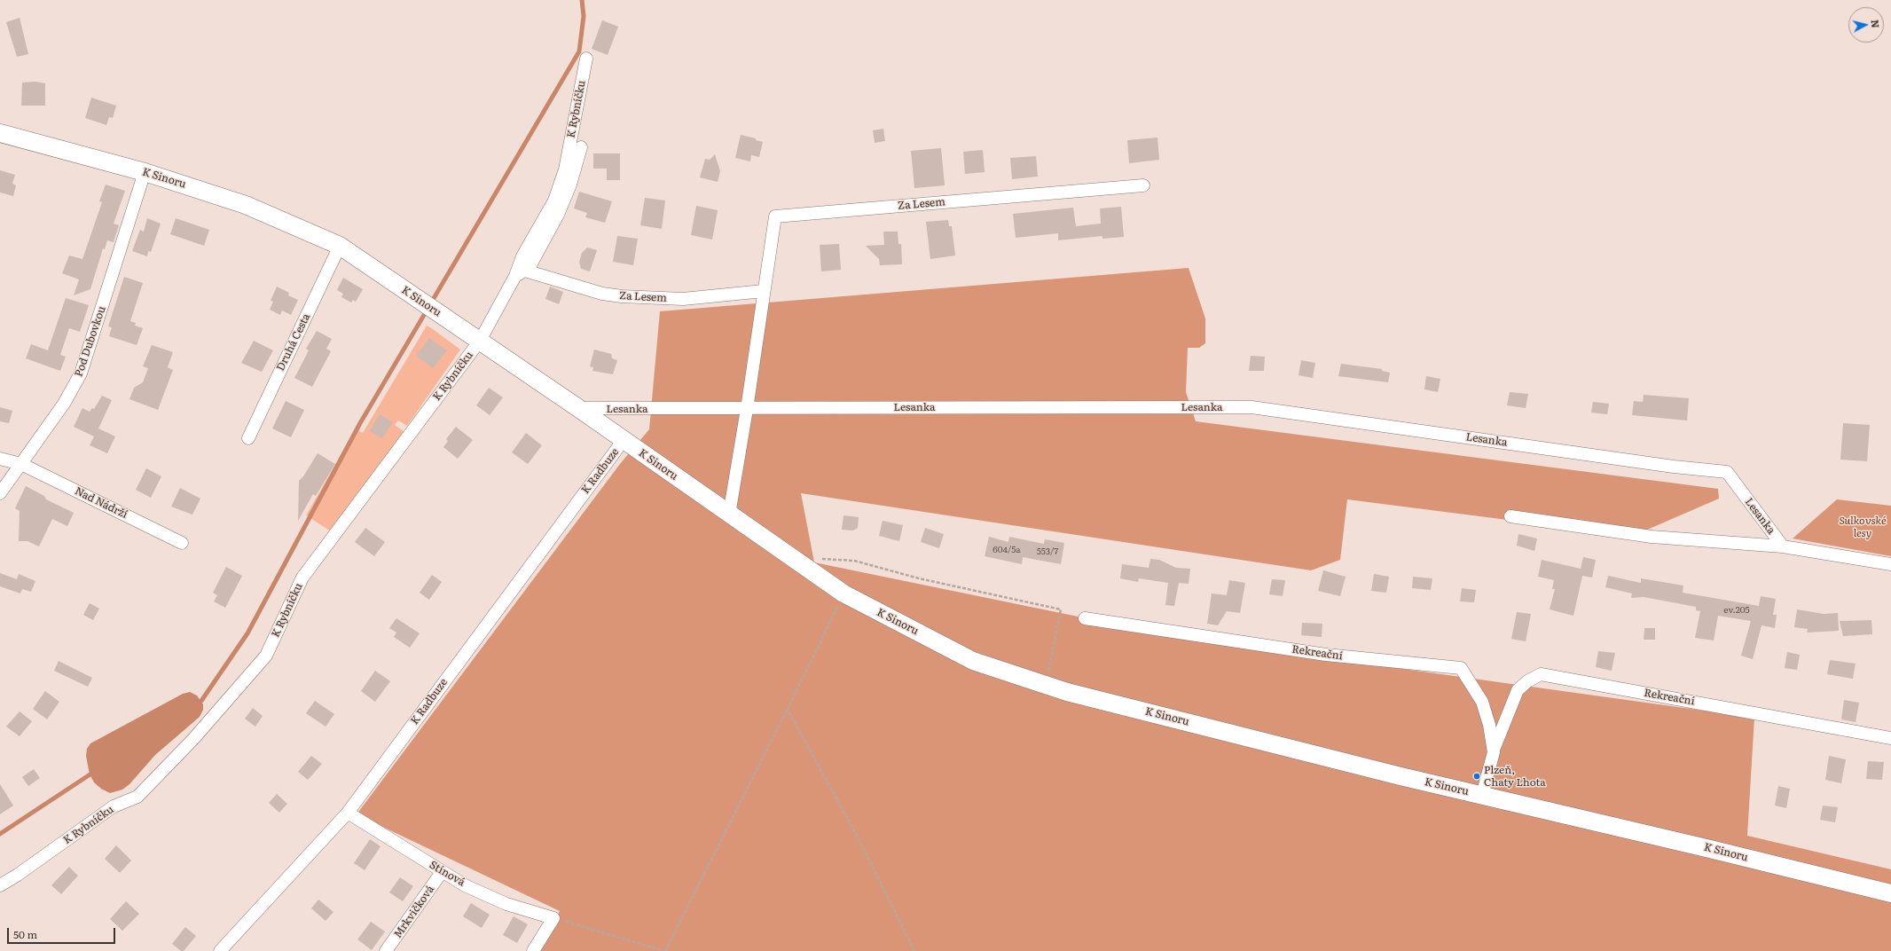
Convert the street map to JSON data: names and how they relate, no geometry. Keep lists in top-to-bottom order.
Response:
{
  "streets": {
    "street": [
      "K Rybníčku",
      "K Sinoru",
      "Za Lesem",
      "Pod Dubovkou",
      "Druhá Cesta",
      "Lesanka",
      "K Radbuze",
      "Nad Nádrží",
      "Rekreační",
      "Stínová",
      "Mrkvičková"
    ]
  },
  "crossings": [
    ["K Rybníčku", "K Sinoru"],
    ["K Rybníčku", "Za Lesem"],
    ["K Sinoru", "Za Lesem"],
    ["K Sinoru", "Pod Dubovkou"],
    ["K Sinoru", "Druhá Cesta"],
    ["K Sinoru", "Lesanka"],
    ["K Sinoru", "K Radbuze"],
    ["K Sinoru", "Rekreační"],
    ["Za Lesem", "Lesanka"],
    ["Pod Dubovkou", "Nad Nádrží"],
    ["K Radbuze", "Stínová"],
    ["Stínová", "Mrkvičková"]
  ],
  "parks": ["Sulkovské lesy"],
  "places": ["Plzeň, Chaty Lhota"],
  "house_numbers": ["604/5a", "553/7", "ev.205"],
  "scale_bar": "50 m",
  "north": "right"
}
